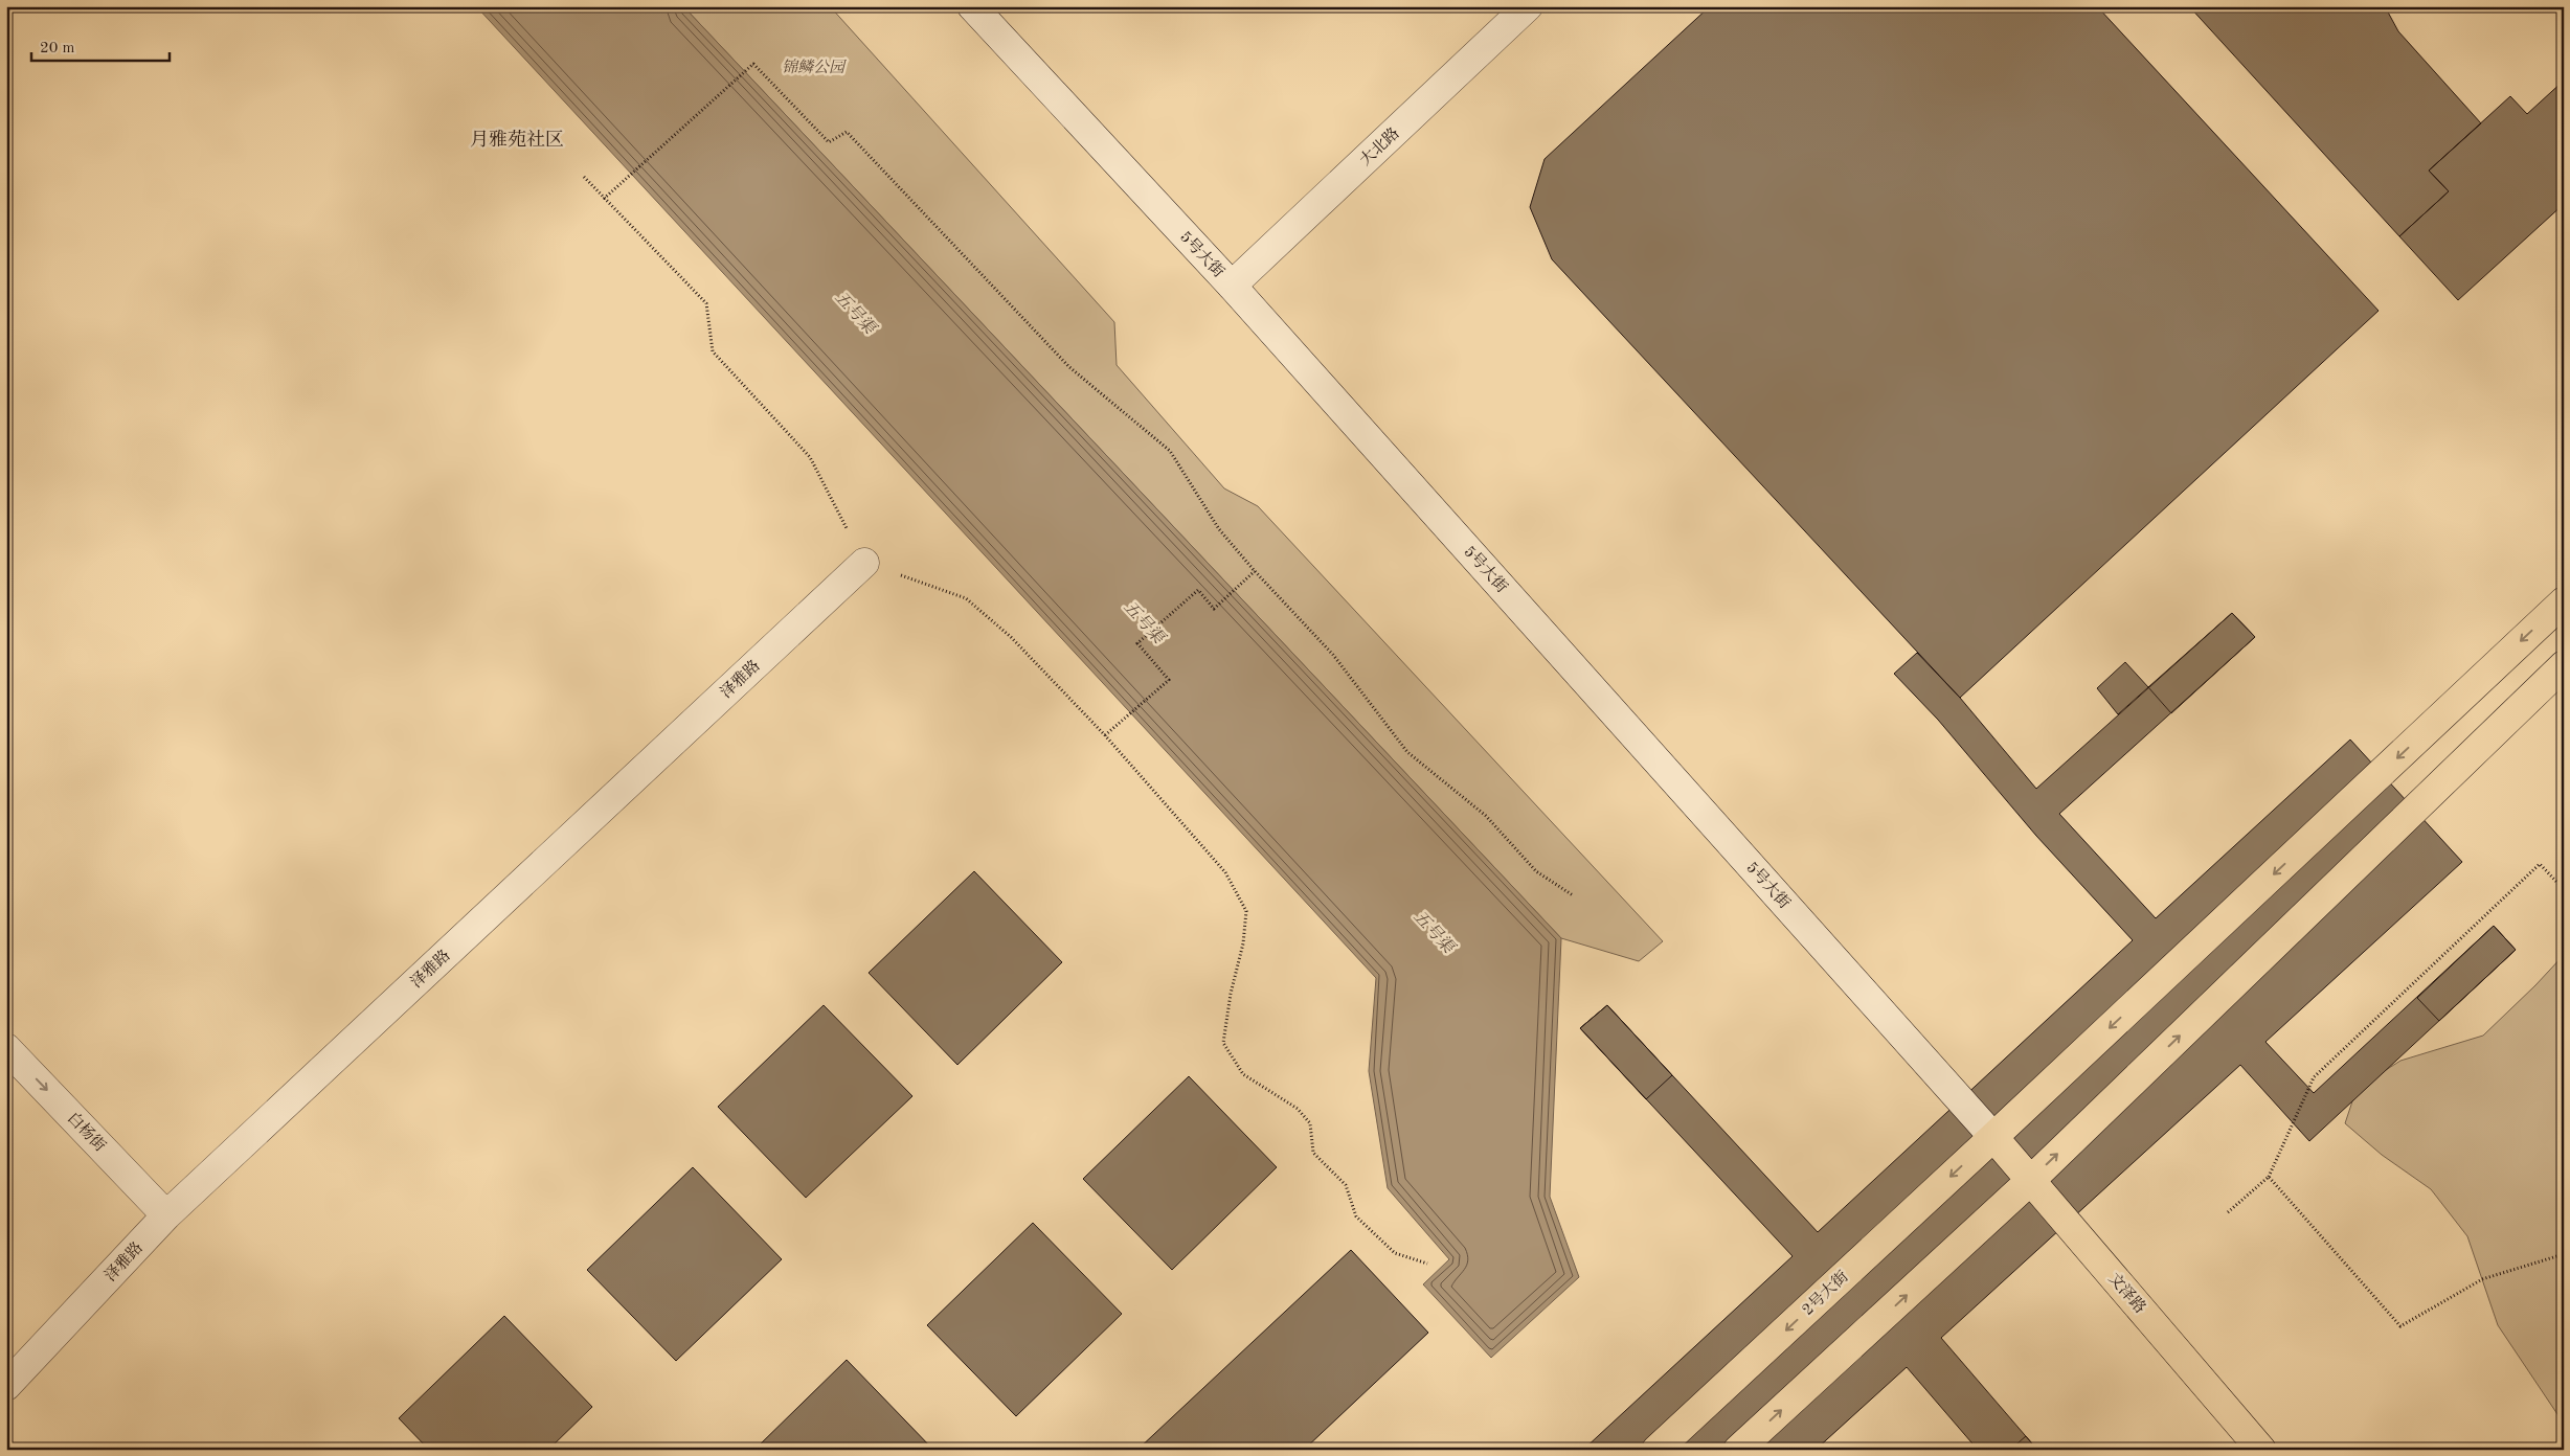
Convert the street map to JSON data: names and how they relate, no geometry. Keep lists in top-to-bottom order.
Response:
{
  "streets": {
    "main road": ["2号大街", "文泽路"],
    "street": [
      "大北路",
      "5号大街",
      "泽雅路",
      "白杨街"
    ]
  },
  "crossings": [
    ["大北路", "5号大街"],
    ["5号大街", "2号大街"],
    ["5号大街", "文泽路"],
    ["泽雅路", "白杨街"],
    ["2号大街", "文泽路"]
  ],
  "one_way": ["白杨街"],
  "districts": ["月雅苑社区"],
  "water": ["五号渠"],
  "parks": ["锦鳞公园"],
  "scale_bar": "20 m"
}
